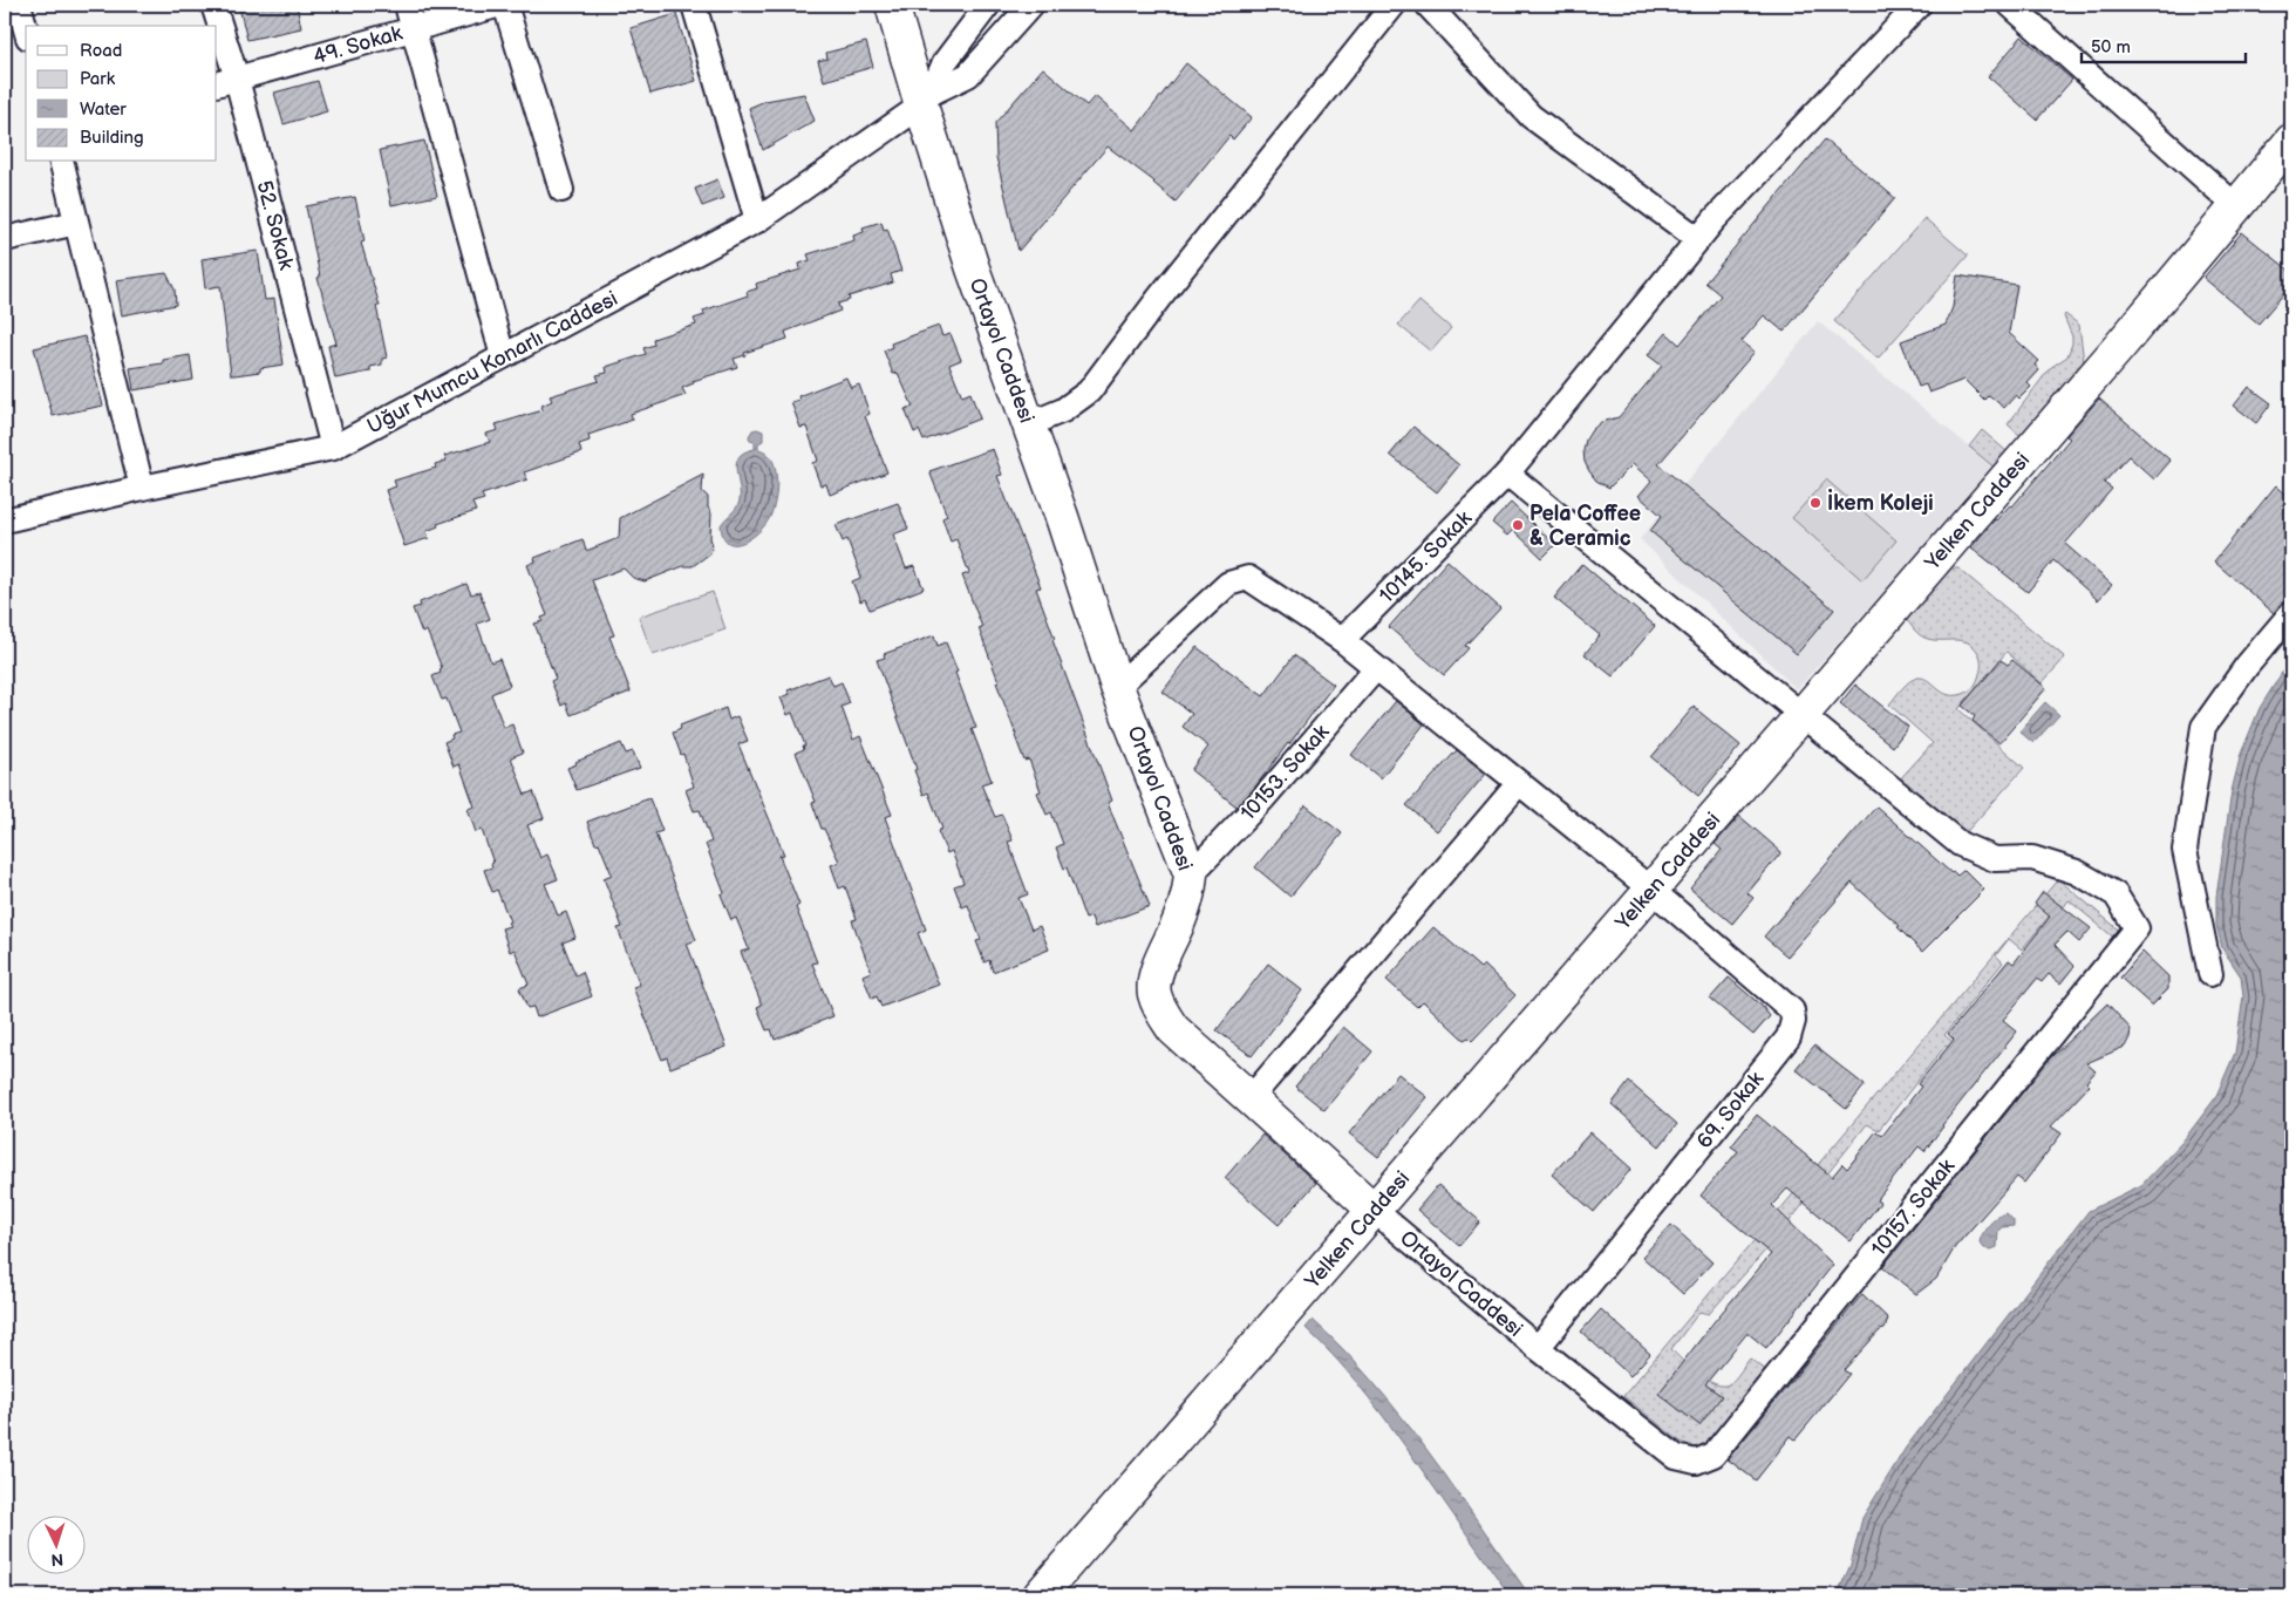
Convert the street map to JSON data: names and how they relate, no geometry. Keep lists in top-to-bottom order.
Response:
{
  "streets": {
    "street": [
      "49. Sokak",
      "52. Sokak",
      "Ortayol Caddesi",
      "Uğur Mumcu Konarlı Caddesi",
      "Yelken Caddesi",
      "10145. Sokak",
      "10153. Sokak",
      "69. Sokak",
      "10157. Sokak"
    ]
  },
  "crossings": [
    ["49. Sokak", "52. Sokak"],
    ["52. Sokak", "Uğur Mumcu Konarlı Caddesi"],
    ["Ortayol Caddesi", "Uğur Mumcu Konarlı Caddesi"],
    ["Ortayol Caddesi", "Yelken Caddesi"],
    ["Ortayol Caddesi", "10153. Sokak"],
    ["Ortayol Caddesi", "69. Sokak"],
    ["Ortayol Caddesi", "10157. Sokak"],
    ["Yelken Caddesi", "69. Sokak"],
    ["Yelken Caddesi", "10157. Sokak"],
    ["10145. Sokak", "69. Sokak"],
    ["10153. Sokak", "69. Sokak"]
  ],
  "places": ["İkem Koleji", "Pela Coffee & Ceramic"],
  "legend": [
    "Road",
    "Park",
    "Water",
    "Building"
  ],
  "scale_bar": "50 m",
  "north": "bottom"
}
